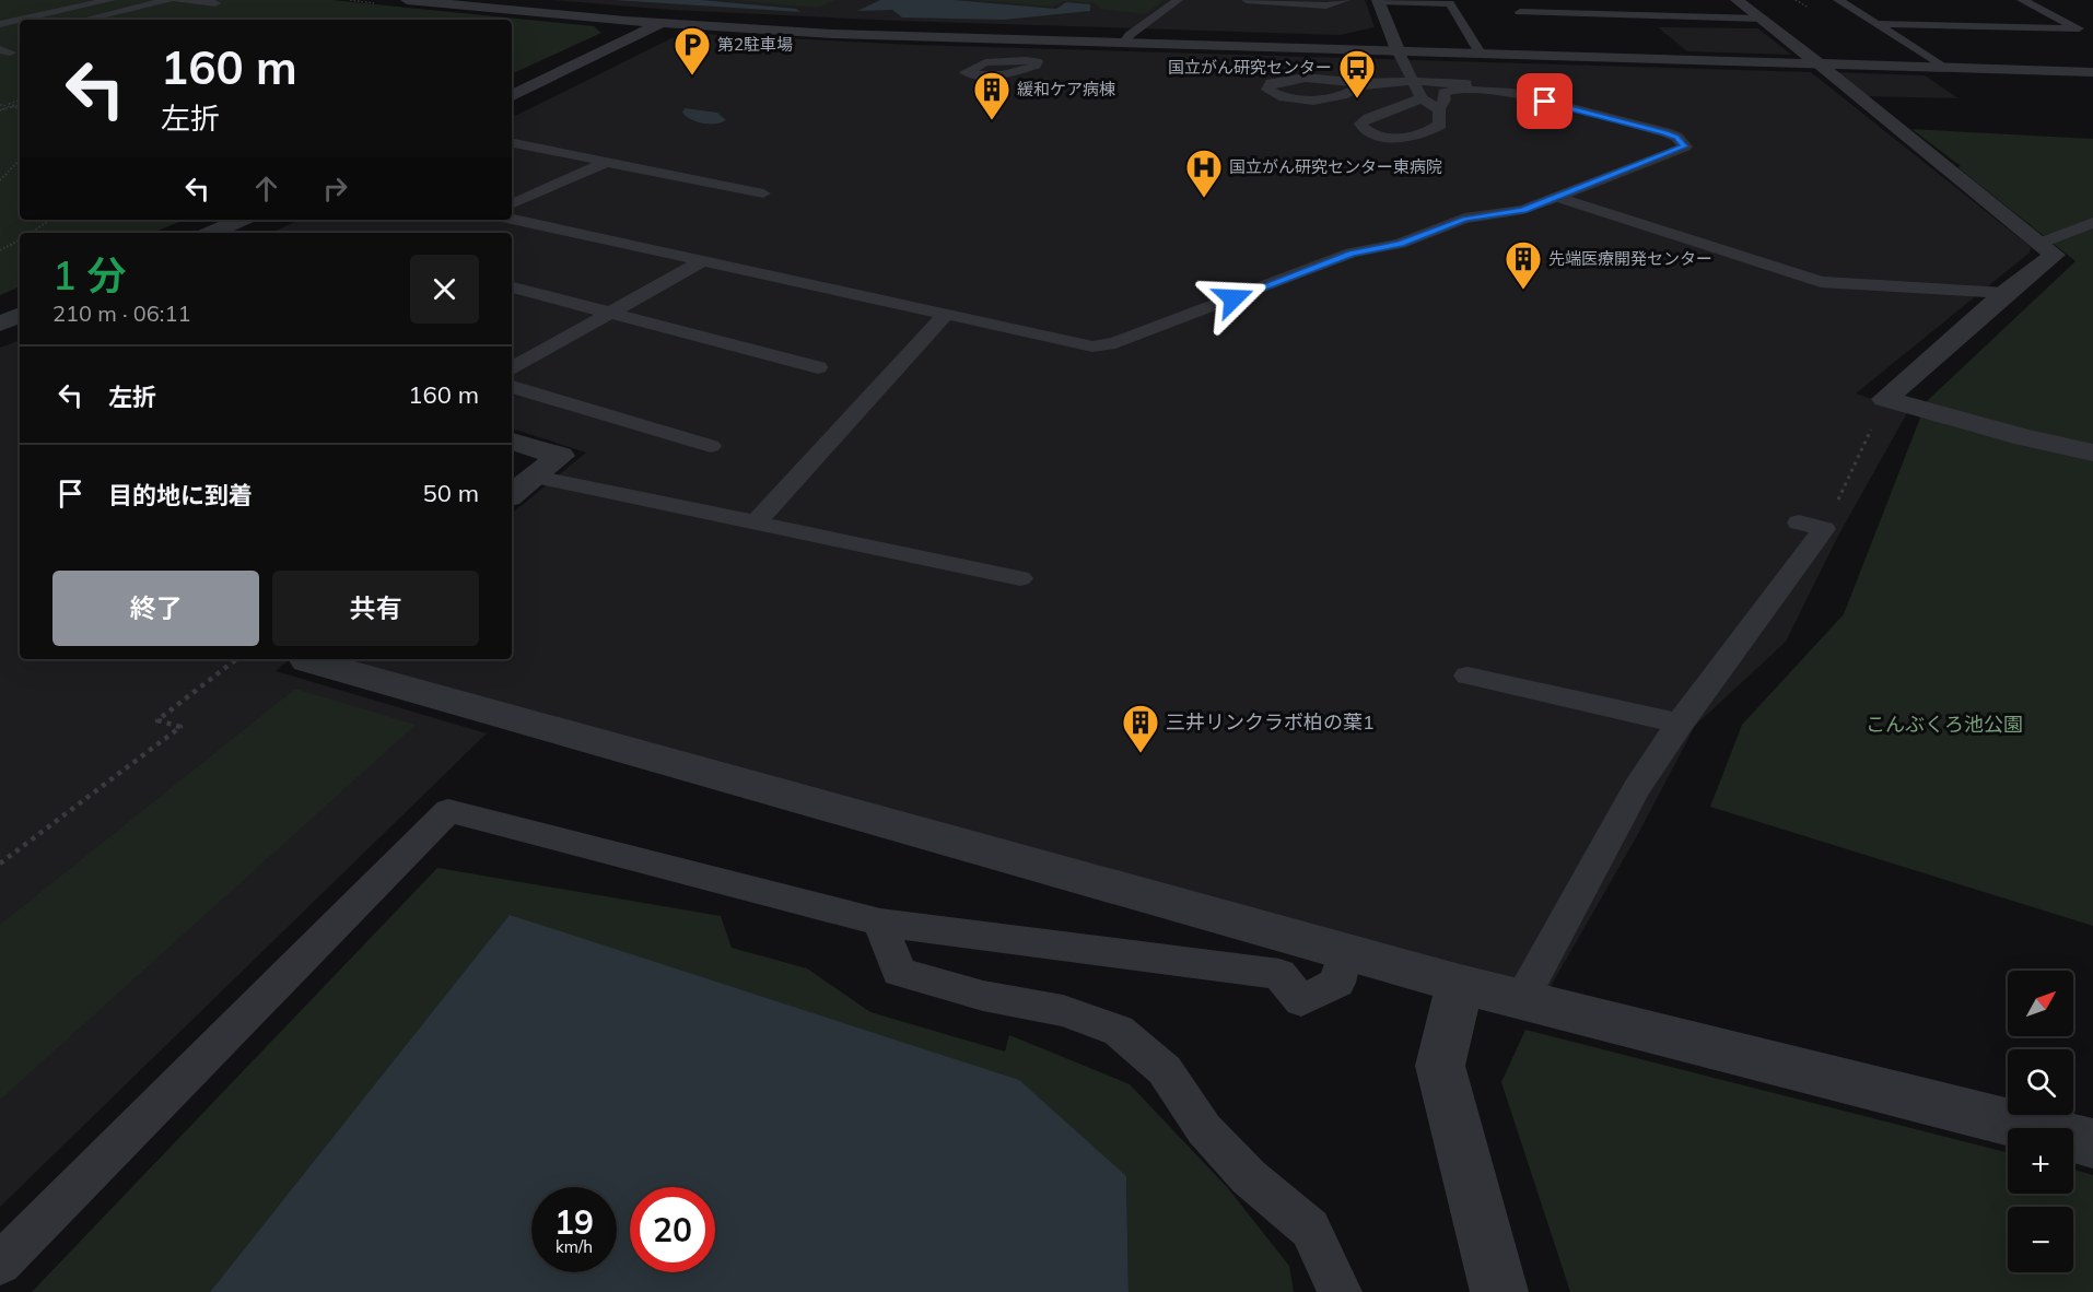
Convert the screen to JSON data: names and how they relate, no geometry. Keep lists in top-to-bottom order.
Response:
{
  "parks": ["こんぶくろ池公園"],
  "places": {
    "parking": ["第2駐車場"],
    "bus stop": ["国立がん研究センター"],
    "building": ["緩和ケア病棟", "先端医療開発センター", "三井リンクラボ柏の葉1"],
    "hospital": ["国立がん研究センター東病院"]
  },
  "north": "top right",
  "page": {
    "turn": ["160 m", "左折"],
    "heading": ["1 分", "210 m · 06:11"],
    "list": [
      {
        "name": "左折",
        "value": "160 m"
      },
      {
        "name": "目的地に到着",
        "value": "50 m"
      }
    ],
    "buttons": ["終了", "共有"],
    "map_buttons": ["+", "−"],
    "speed": "19 km/h",
    "limit": "20"
  }
}
